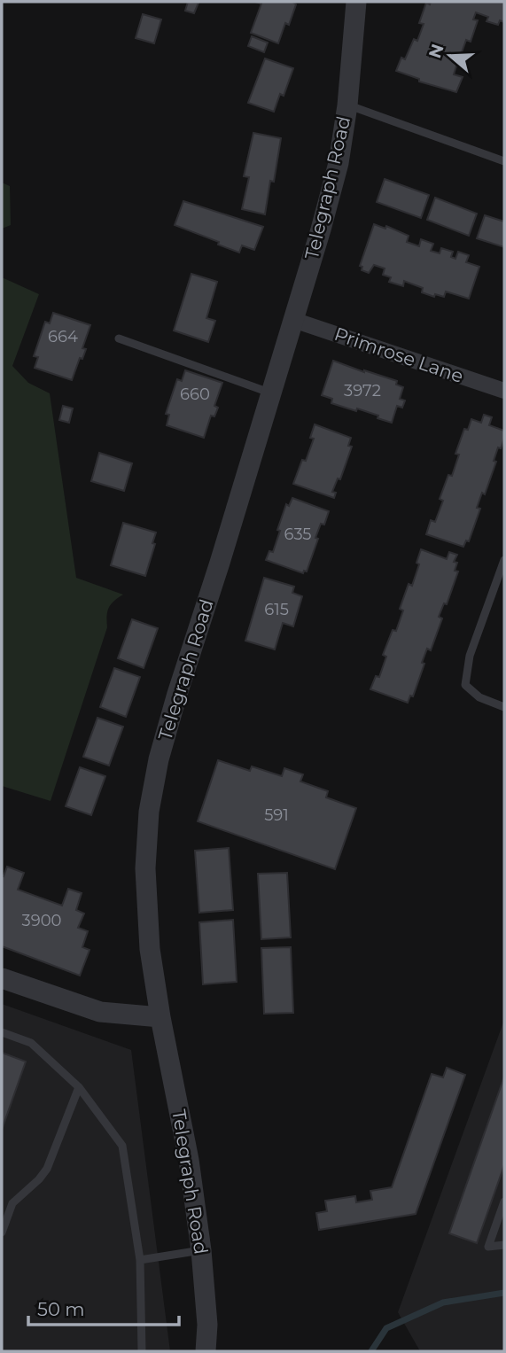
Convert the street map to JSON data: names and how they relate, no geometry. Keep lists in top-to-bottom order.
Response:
{
  "streets": {
    "street": ["Telegraph Road", "Primrose Lane"]
  },
  "crossings": [
    ["Telegraph Road", "Primrose Lane"]
  ],
  "house_numbers": [
    "664",
    "3972",
    "660",
    "635",
    "615",
    "591",
    "3900"
  ],
  "scale_bar": "50 m",
  "north": "left"
}
